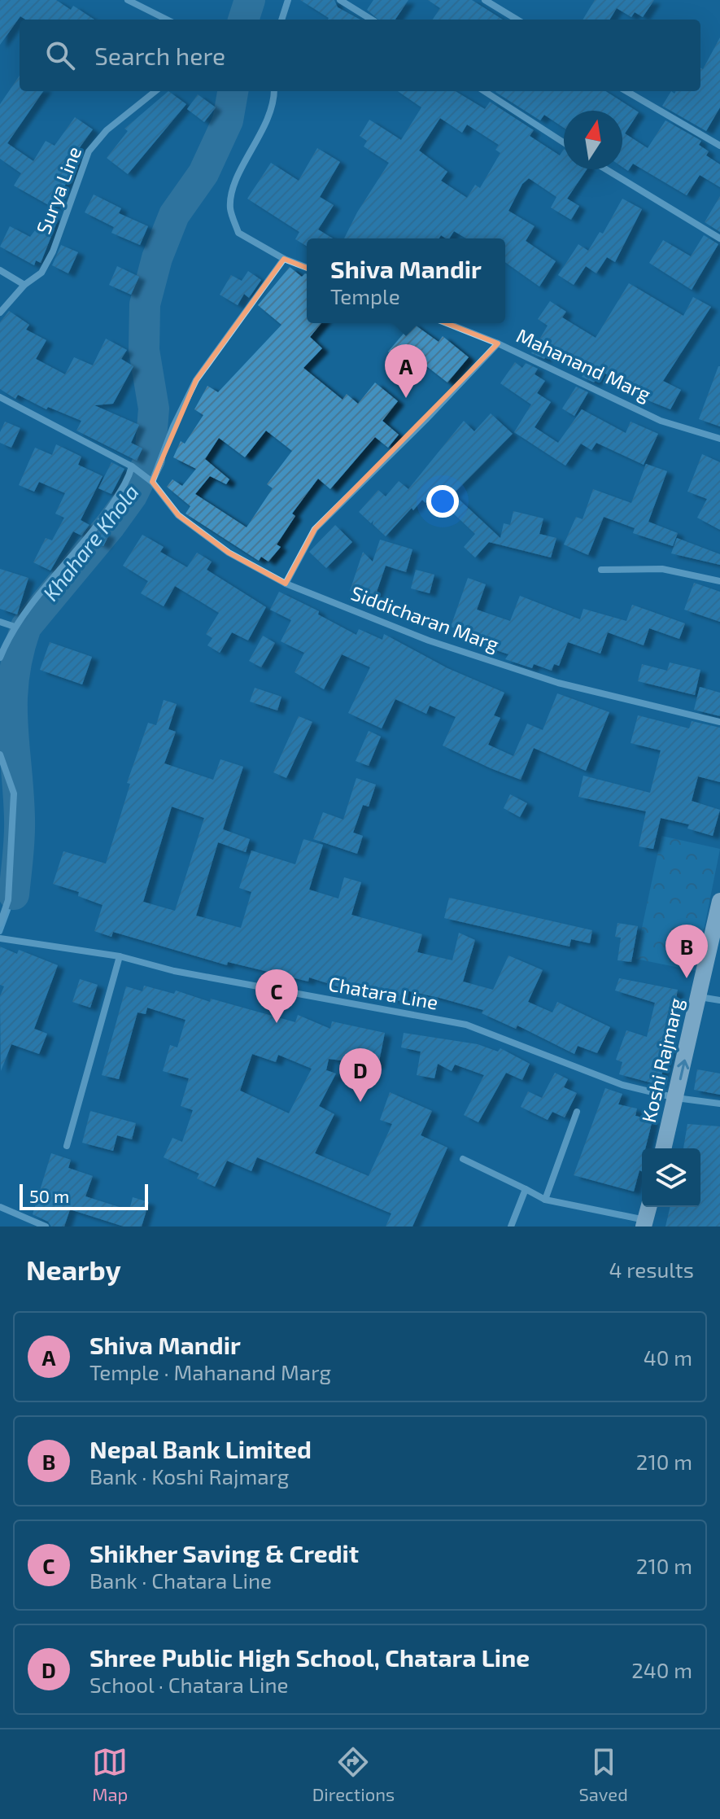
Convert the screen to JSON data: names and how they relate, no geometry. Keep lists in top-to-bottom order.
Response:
{
  "streets": {
    "main road": ["Koshi Rajmarg"],
    "street": [
      "Surya Line",
      "Mahanand Marg",
      "Siddicharan Marg",
      "Chatara Line"
    ]
  },
  "crossings": [
    ["Chatara Line", "Koshi Rajmarg"]
  ],
  "one_way": ["Koshi Rajmarg"],
  "water": ["Khahare Khola"],
  "scale_bar": "50 m",
  "north": "top",
  "page": {
    "search": "Search here",
    "popup": ["Shiva Mandir", "Temple"],
    "pins": [
      "A",
      "B",
      "C",
      "D"
    ],
    "scale": "50 m",
    "heading": ["Nearby", "4 results"],
    "list": [
      {
        "mark": "A",
        "name": "Shiva Mandir",
        "note": "Temple · Mahanand Marg",
        "value": "40 m"
      },
      {
        "mark": "B",
        "name": "Nepal Bank Limited",
        "note": "Bank · Koshi Rajmarg",
        "value": "210 m"
      },
      {
        "mark": "C",
        "name": "Shikher Saving & Credit",
        "note": "Bank · Chatara Line",
        "value": "210 m"
      },
      {
        "mark": "D",
        "name": "Shree Public High School, Chatara Line",
        "note": "School · Chatara Line",
        "value": "240 m"
      }
    ],
    "nav": ["Map", "Directions", "Saved"]
  }
}
